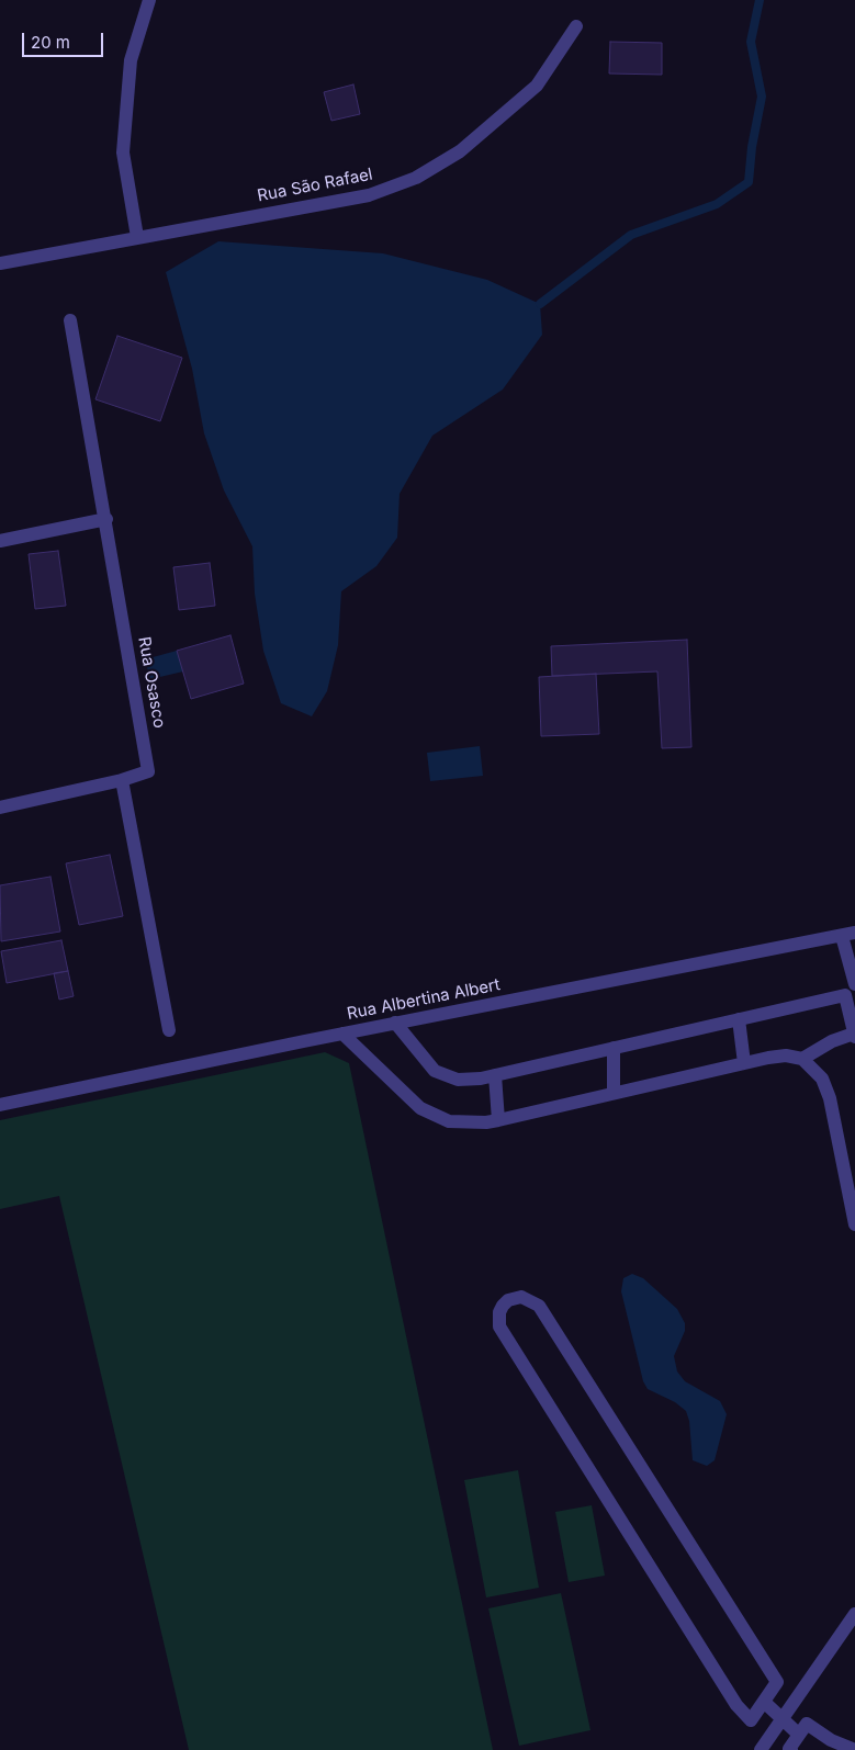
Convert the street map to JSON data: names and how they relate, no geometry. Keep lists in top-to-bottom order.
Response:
{
  "streets": {
    "street": ["Rua São Rafael", "Rua Osasco", "Rua Albertina Albert"]
  },
  "scale_bar": "20 m"
}
